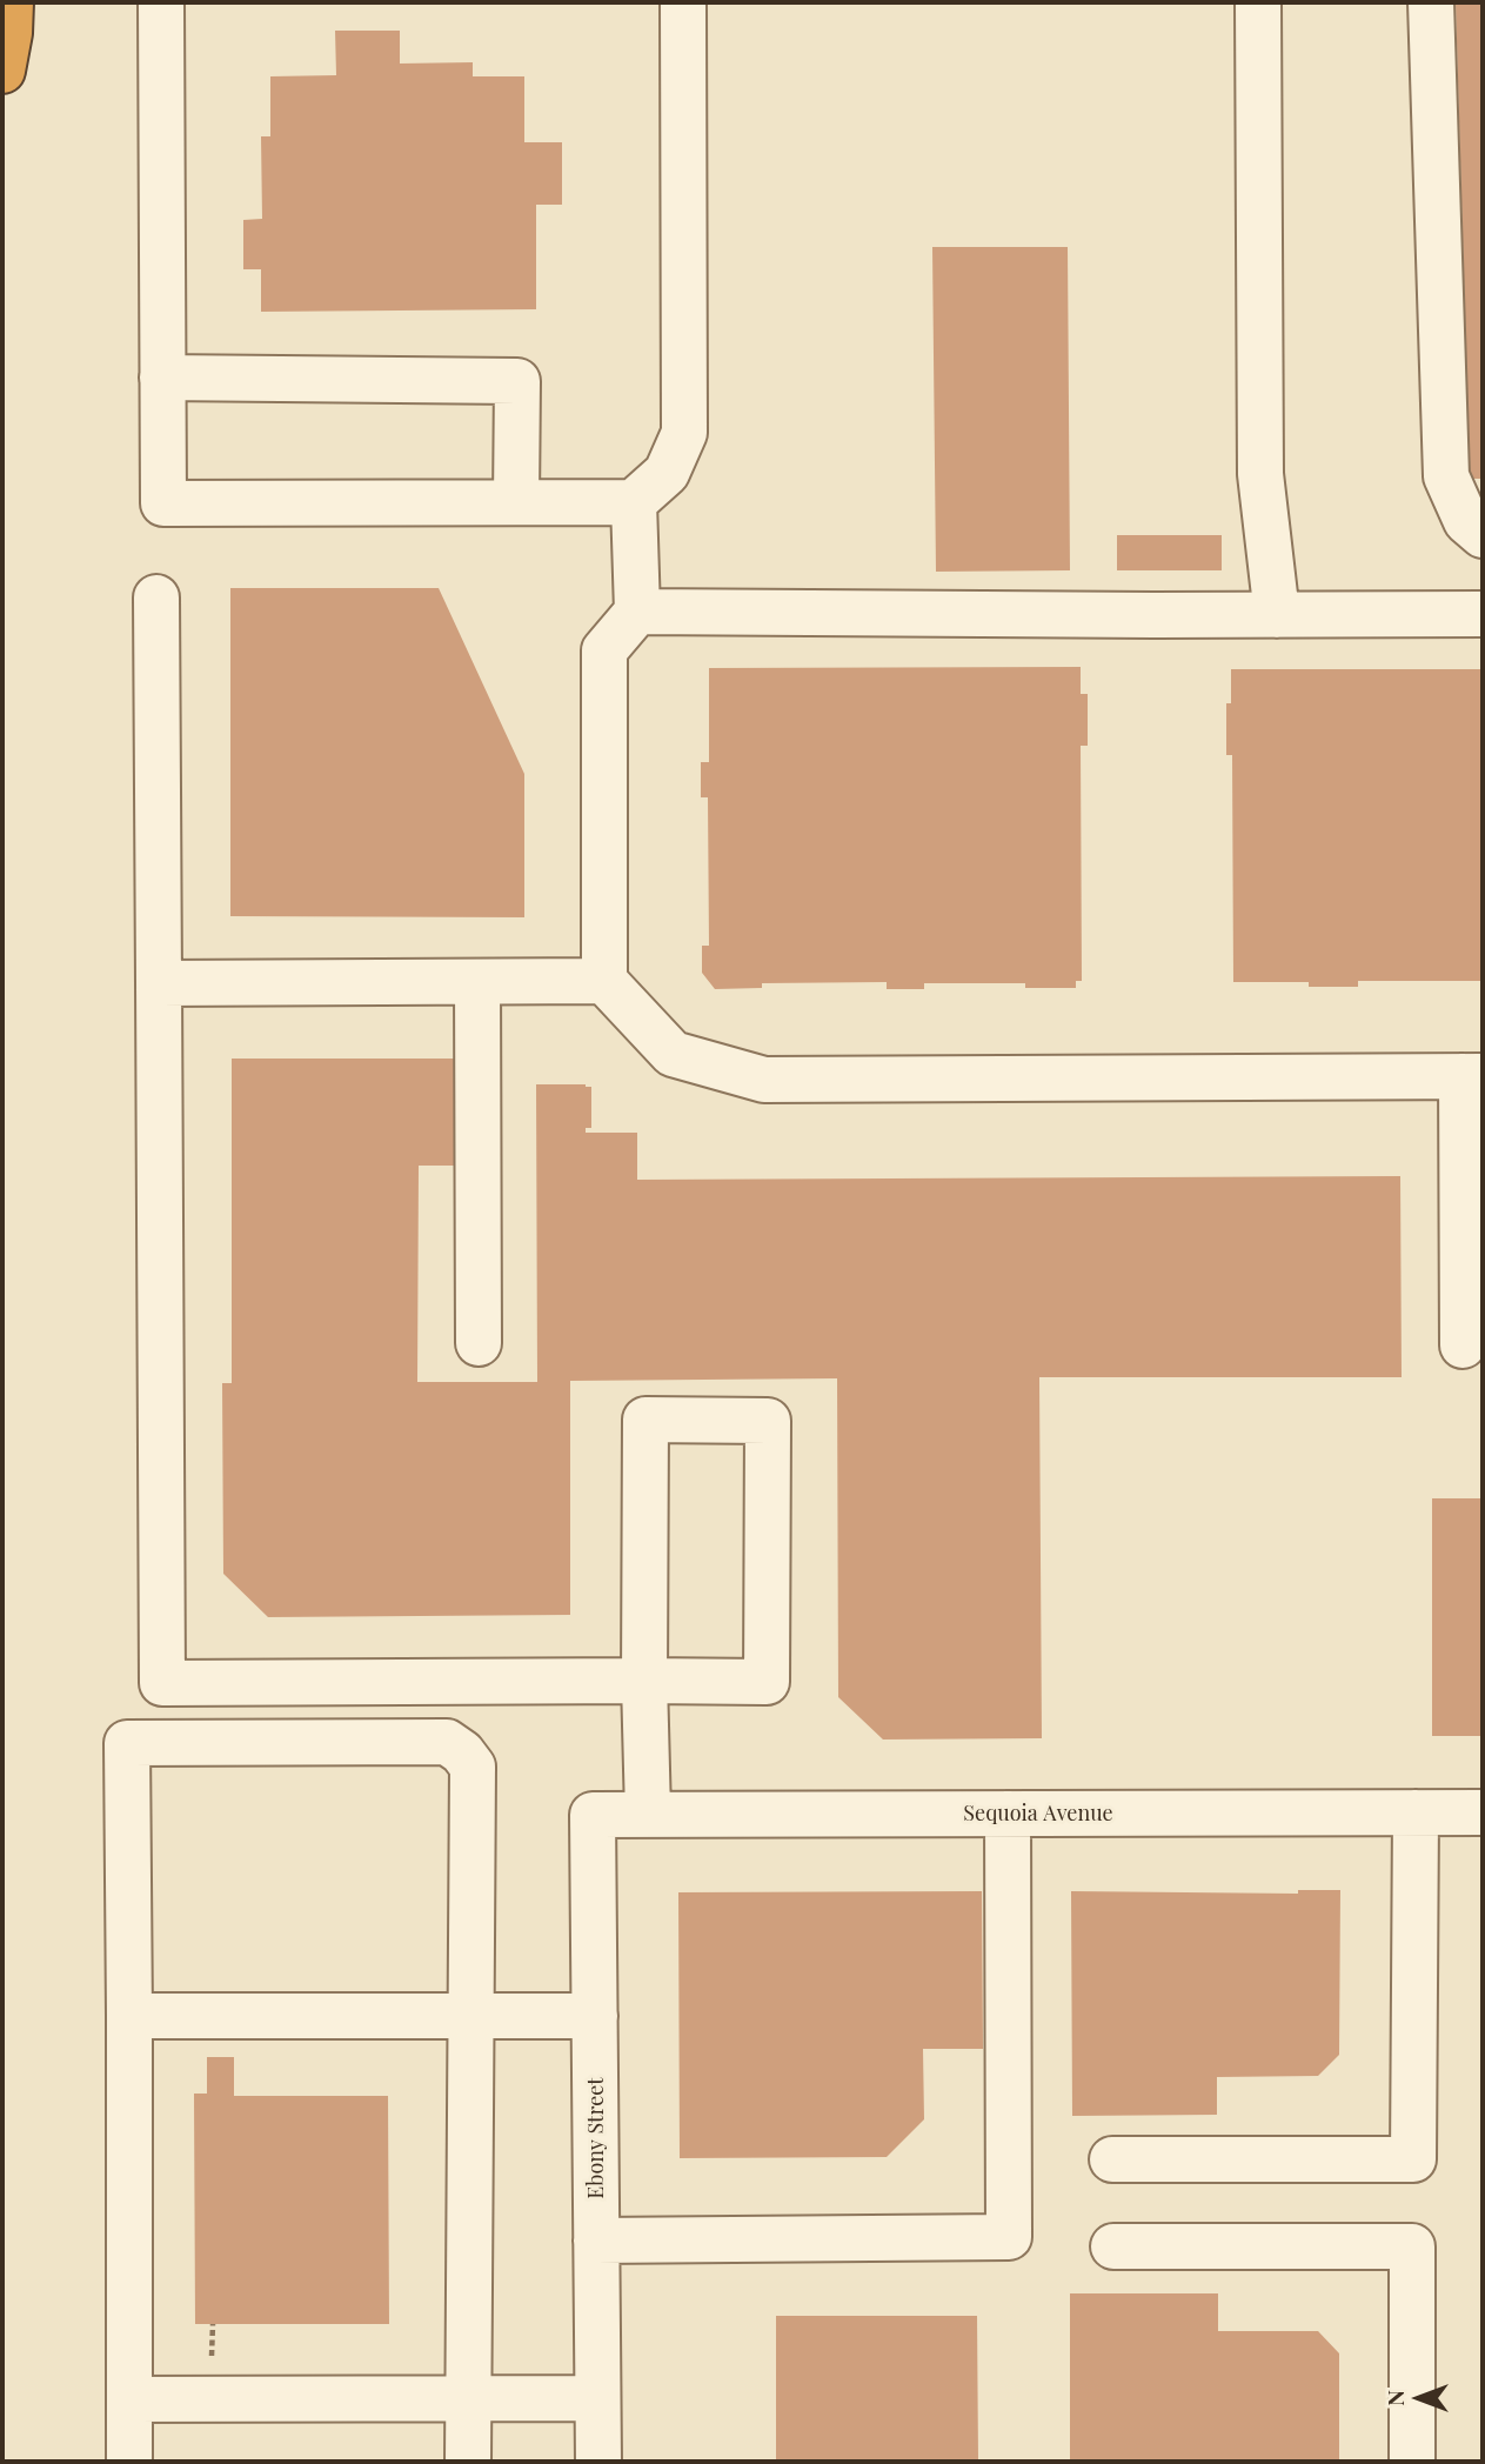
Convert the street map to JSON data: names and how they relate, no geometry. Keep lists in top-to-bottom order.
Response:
{
  "streets": {
    "street": ["Sequoia Avenue", "Ebony Street"]
  },
  "crossings": [
    ["Sequoia Avenue", "Ebony Street"]
  ],
  "north": "left"
}
